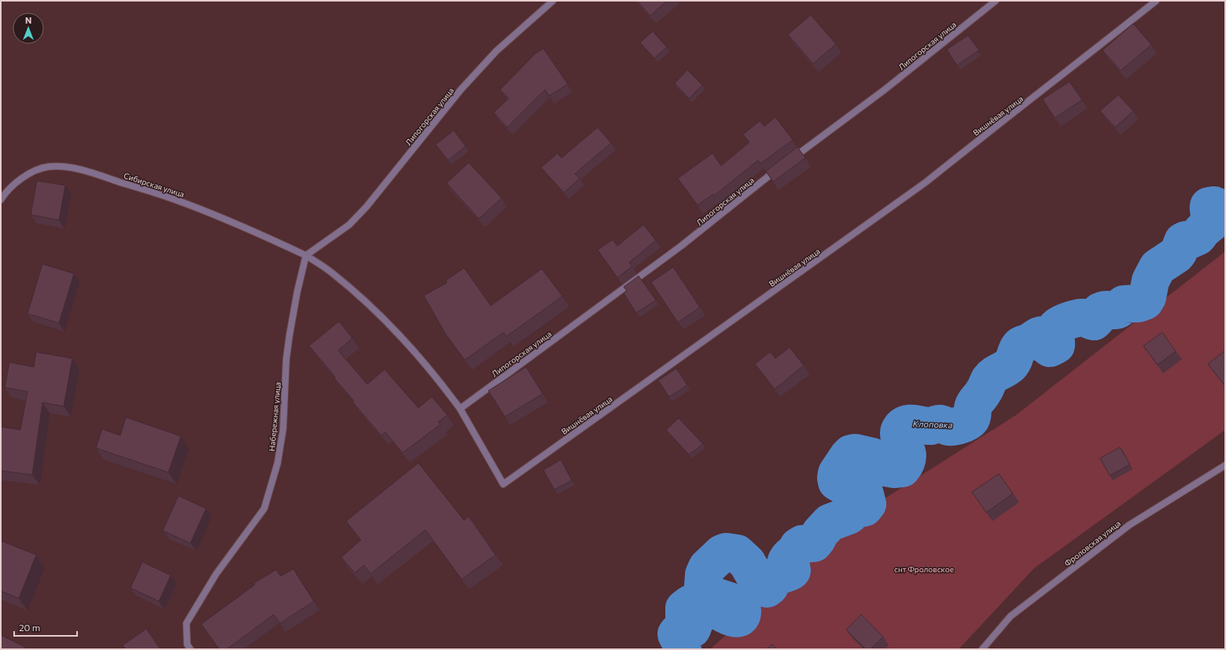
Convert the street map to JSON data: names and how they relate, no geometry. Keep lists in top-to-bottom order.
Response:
{
  "streets": {
    "street": [
      "Липогорская улица",
      "Вишнёвая улица",
      "Сибирская улица",
      "Набережная улица",
      "Фроловская улица"
    ]
  },
  "crossings": [
    ["Липогорская улица", "Вишнёвая улица"],
    ["Липогорская улица", "Сибирская улица"],
    ["Липогорская улица", "Набережная улица"],
    ["Вишнёвая улица", "Сибирская улица"],
    ["Сибирская улица", "Набережная улица"]
  ],
  "water": ["Клоповка"],
  "parks": ["снт Фроловское"],
  "scale_bar": "20 m",
  "north": "top"
}
